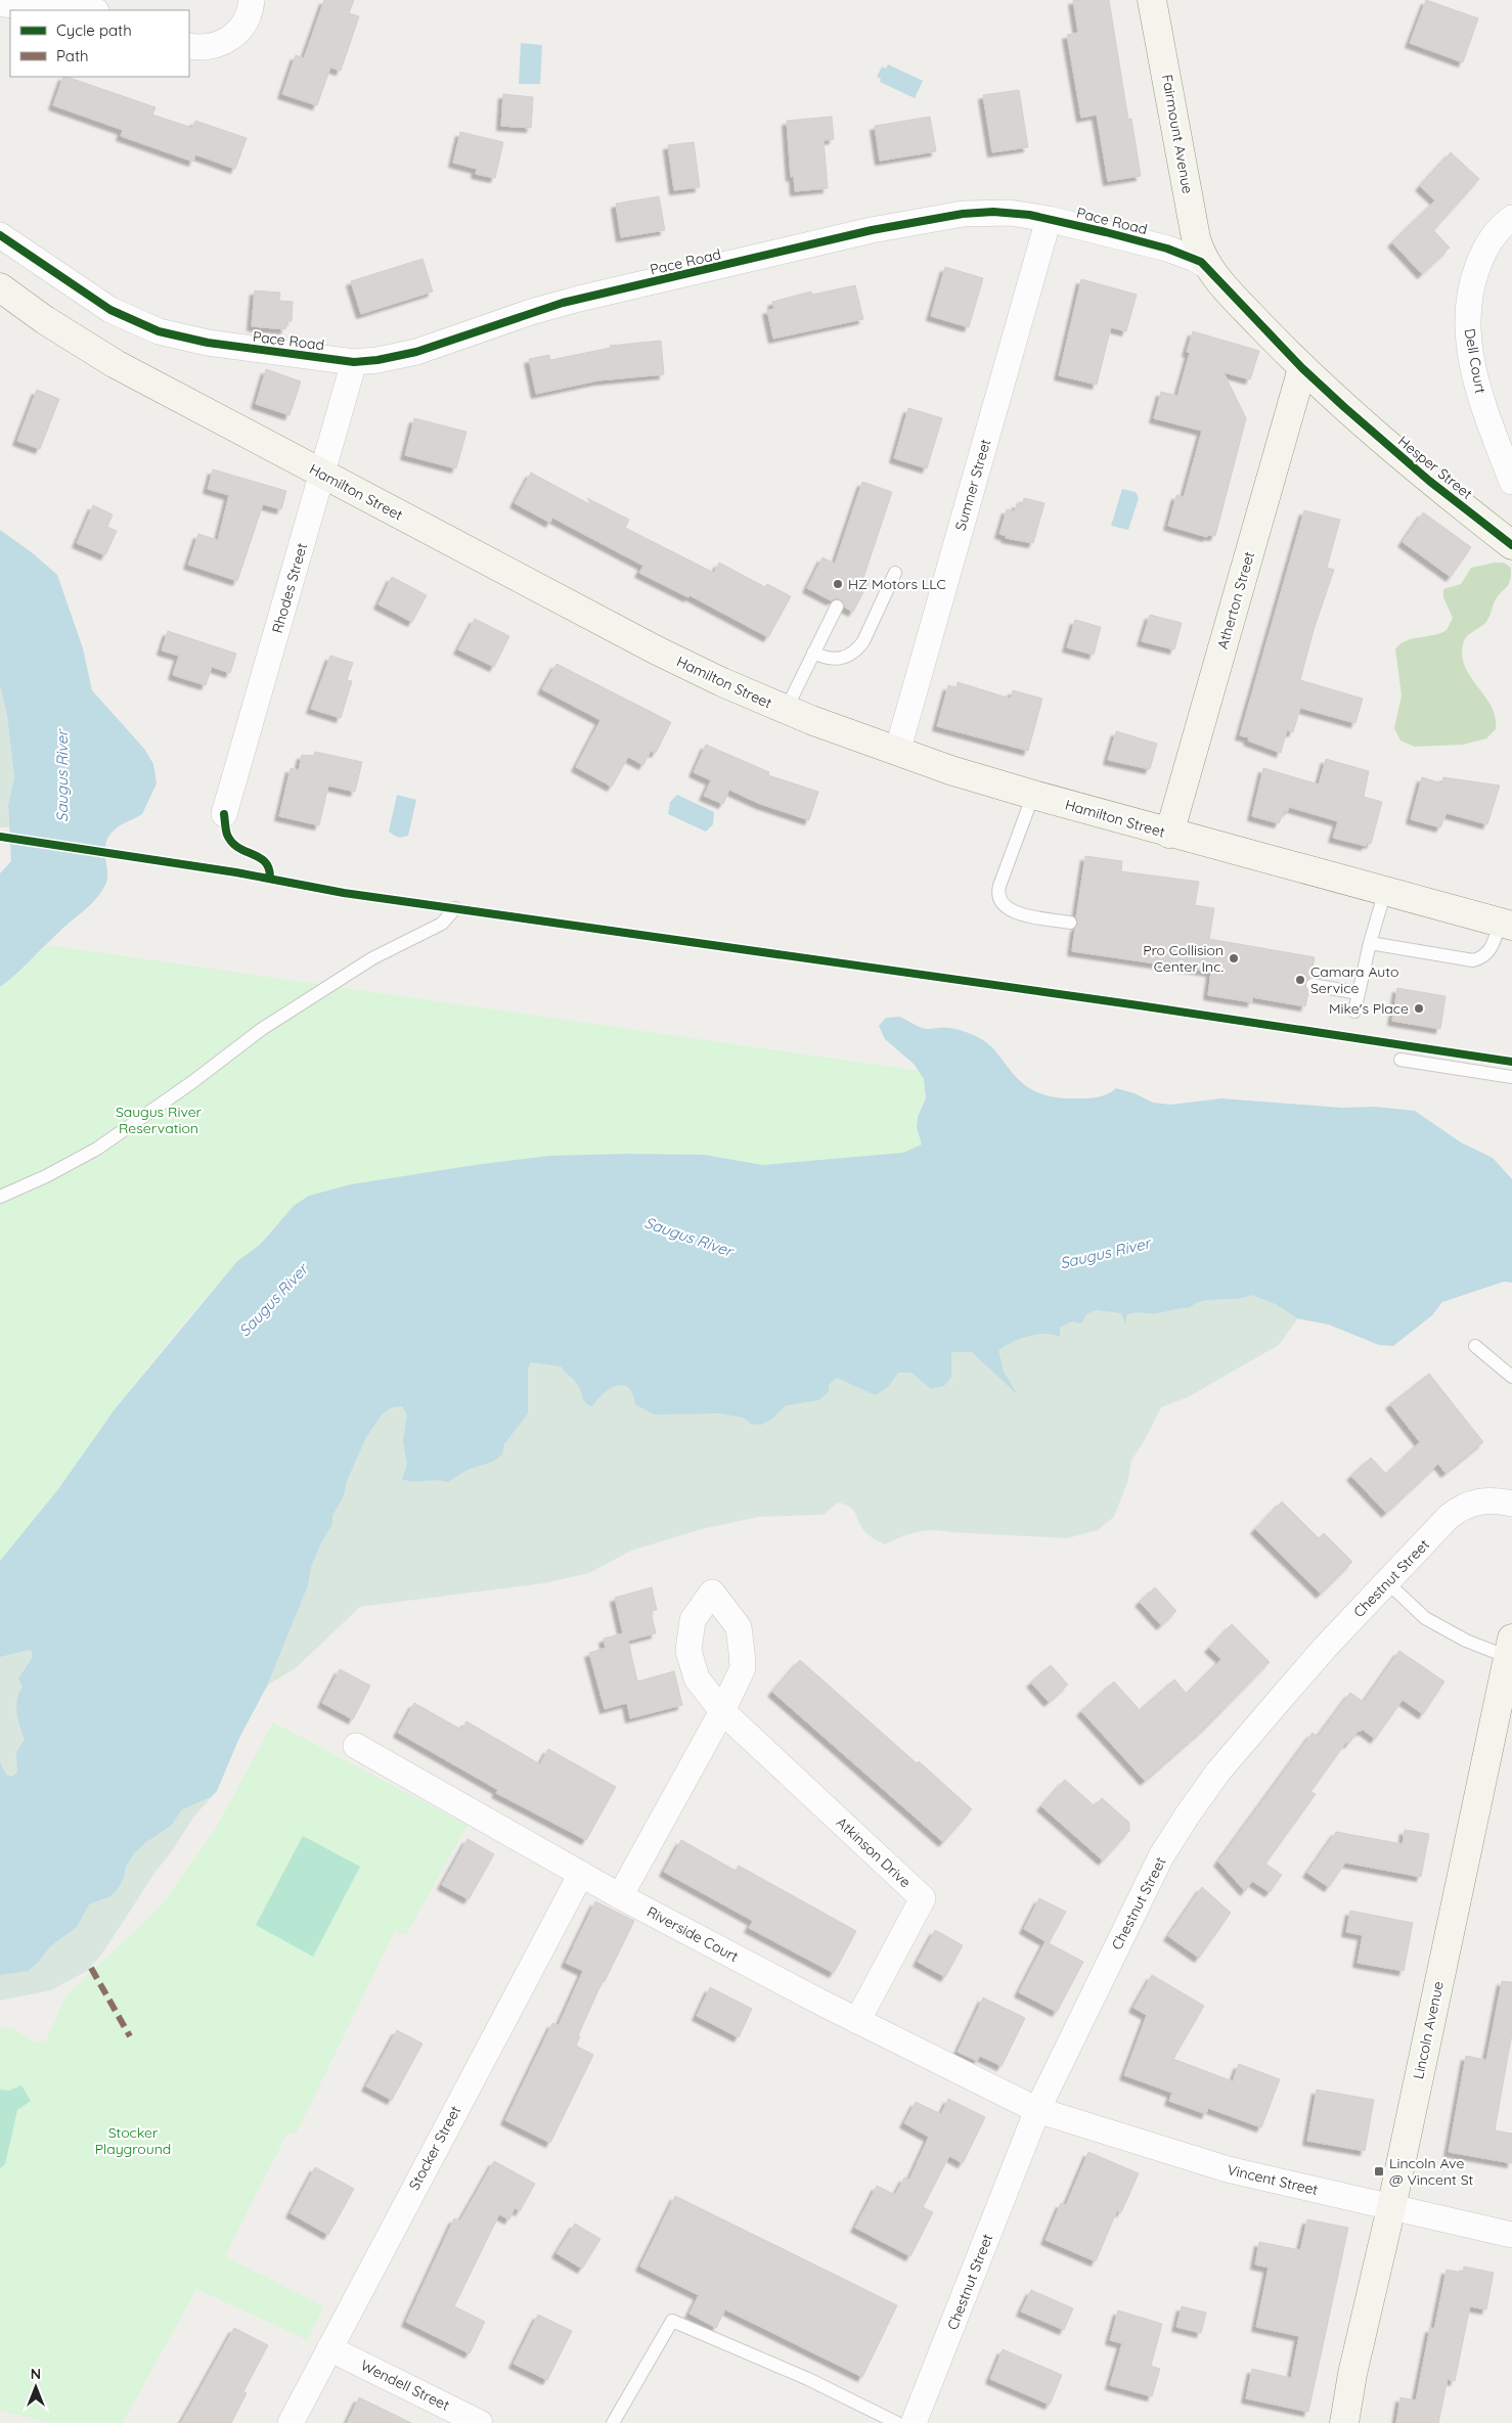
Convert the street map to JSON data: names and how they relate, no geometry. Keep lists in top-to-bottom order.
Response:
{
  "streets": {
    "main road": [
      "Fairmount Avenue",
      "Pace Road",
      "Hesper Street",
      "Hamilton Street",
      "Atherton Street",
      "Lincoln Avenue"
    ],
    "street": [
      "Dell Court",
      "Sumner Street",
      "Rhodes Street",
      "Chestnut Street",
      "Atkinson Drive",
      "Riverside Court",
      "Stocker Street",
      "Vincent Street",
      "Wendell Street"
    ]
  },
  "crossings": [
    ["Fairmount Avenue", "Pace Road"],
    ["Pace Road", "Hesper Street"],
    ["Pace Road", "Sumner Street"],
    ["Pace Road", "Rhodes Street"],
    ["Pace Road", "Atherton Street"],
    ["Sumner Street", "Hamilton Street"],
    ["Hamilton Street", "Rhodes Street"],
    ["Hamilton Street", "Atherton Street"],
    ["Chestnut Street", "Riverside Court"],
    ["Chestnut Street", "Vincent Street"],
    ["Atkinson Drive", "Riverside Court"],
    ["Riverside Court", "Stocker Street"],
    ["Riverside Court", "Vincent Street"],
    ["Lincoln Avenue", "Vincent Street"],
    ["Stocker Street", "Wendell Street"]
  ],
  "water": ["Saugus River"],
  "parks": ["Saugus River Reservation", "Stocker Playground"],
  "places": {
    "other": [
      "HZ Motors LLC",
      "Pro Collision Center Inc.",
      "Camara Auto Service",
      "Mike's Place"
    ],
    "transit": ["Lincoln Ave @ Vincent St"]
  },
  "legend": ["Cycle path", "Path"],
  "north": "top"
}
